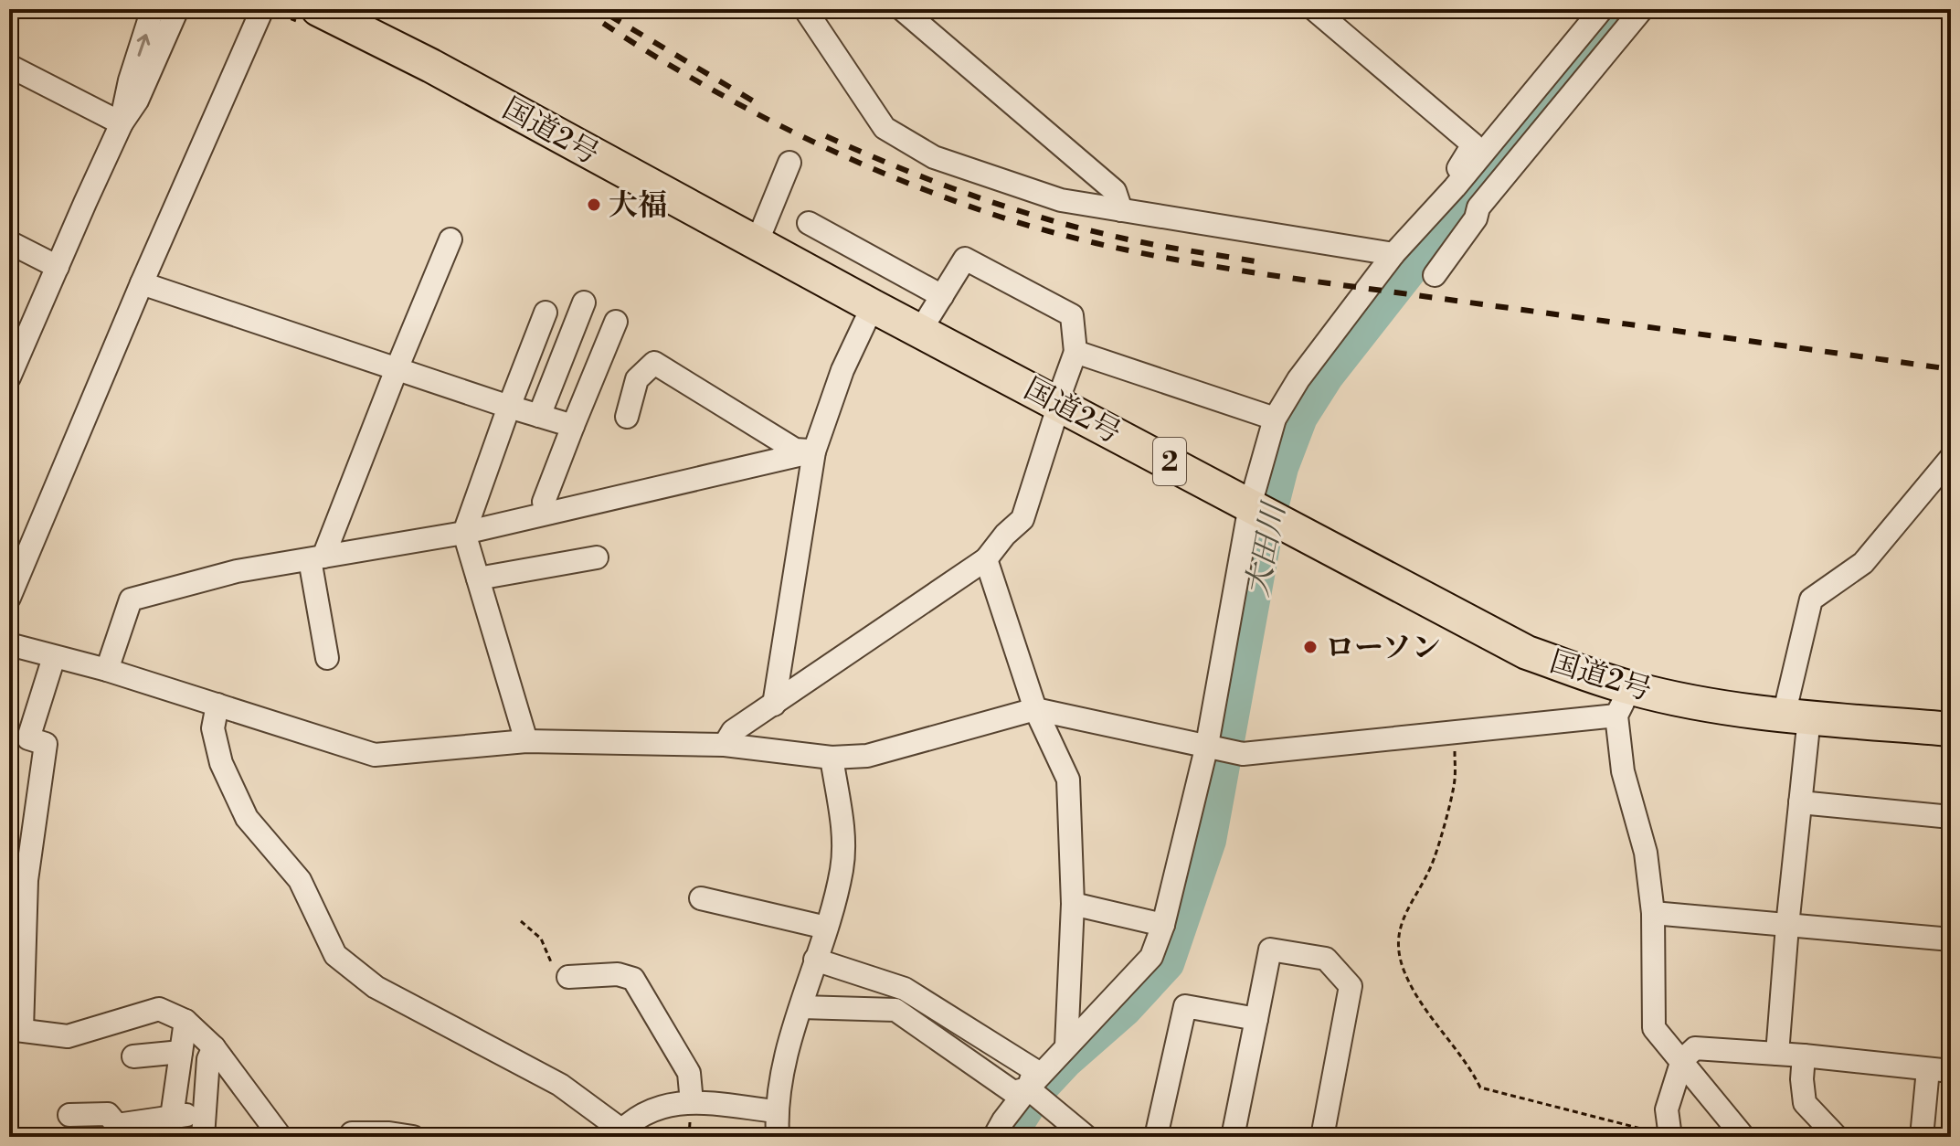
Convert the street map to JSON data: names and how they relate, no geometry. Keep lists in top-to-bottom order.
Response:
{
  "streets": {
    "highway": ["国道2号", "2"]
  },
  "water": ["大田川"],
  "places": ["大福", "ローソン"]
}
